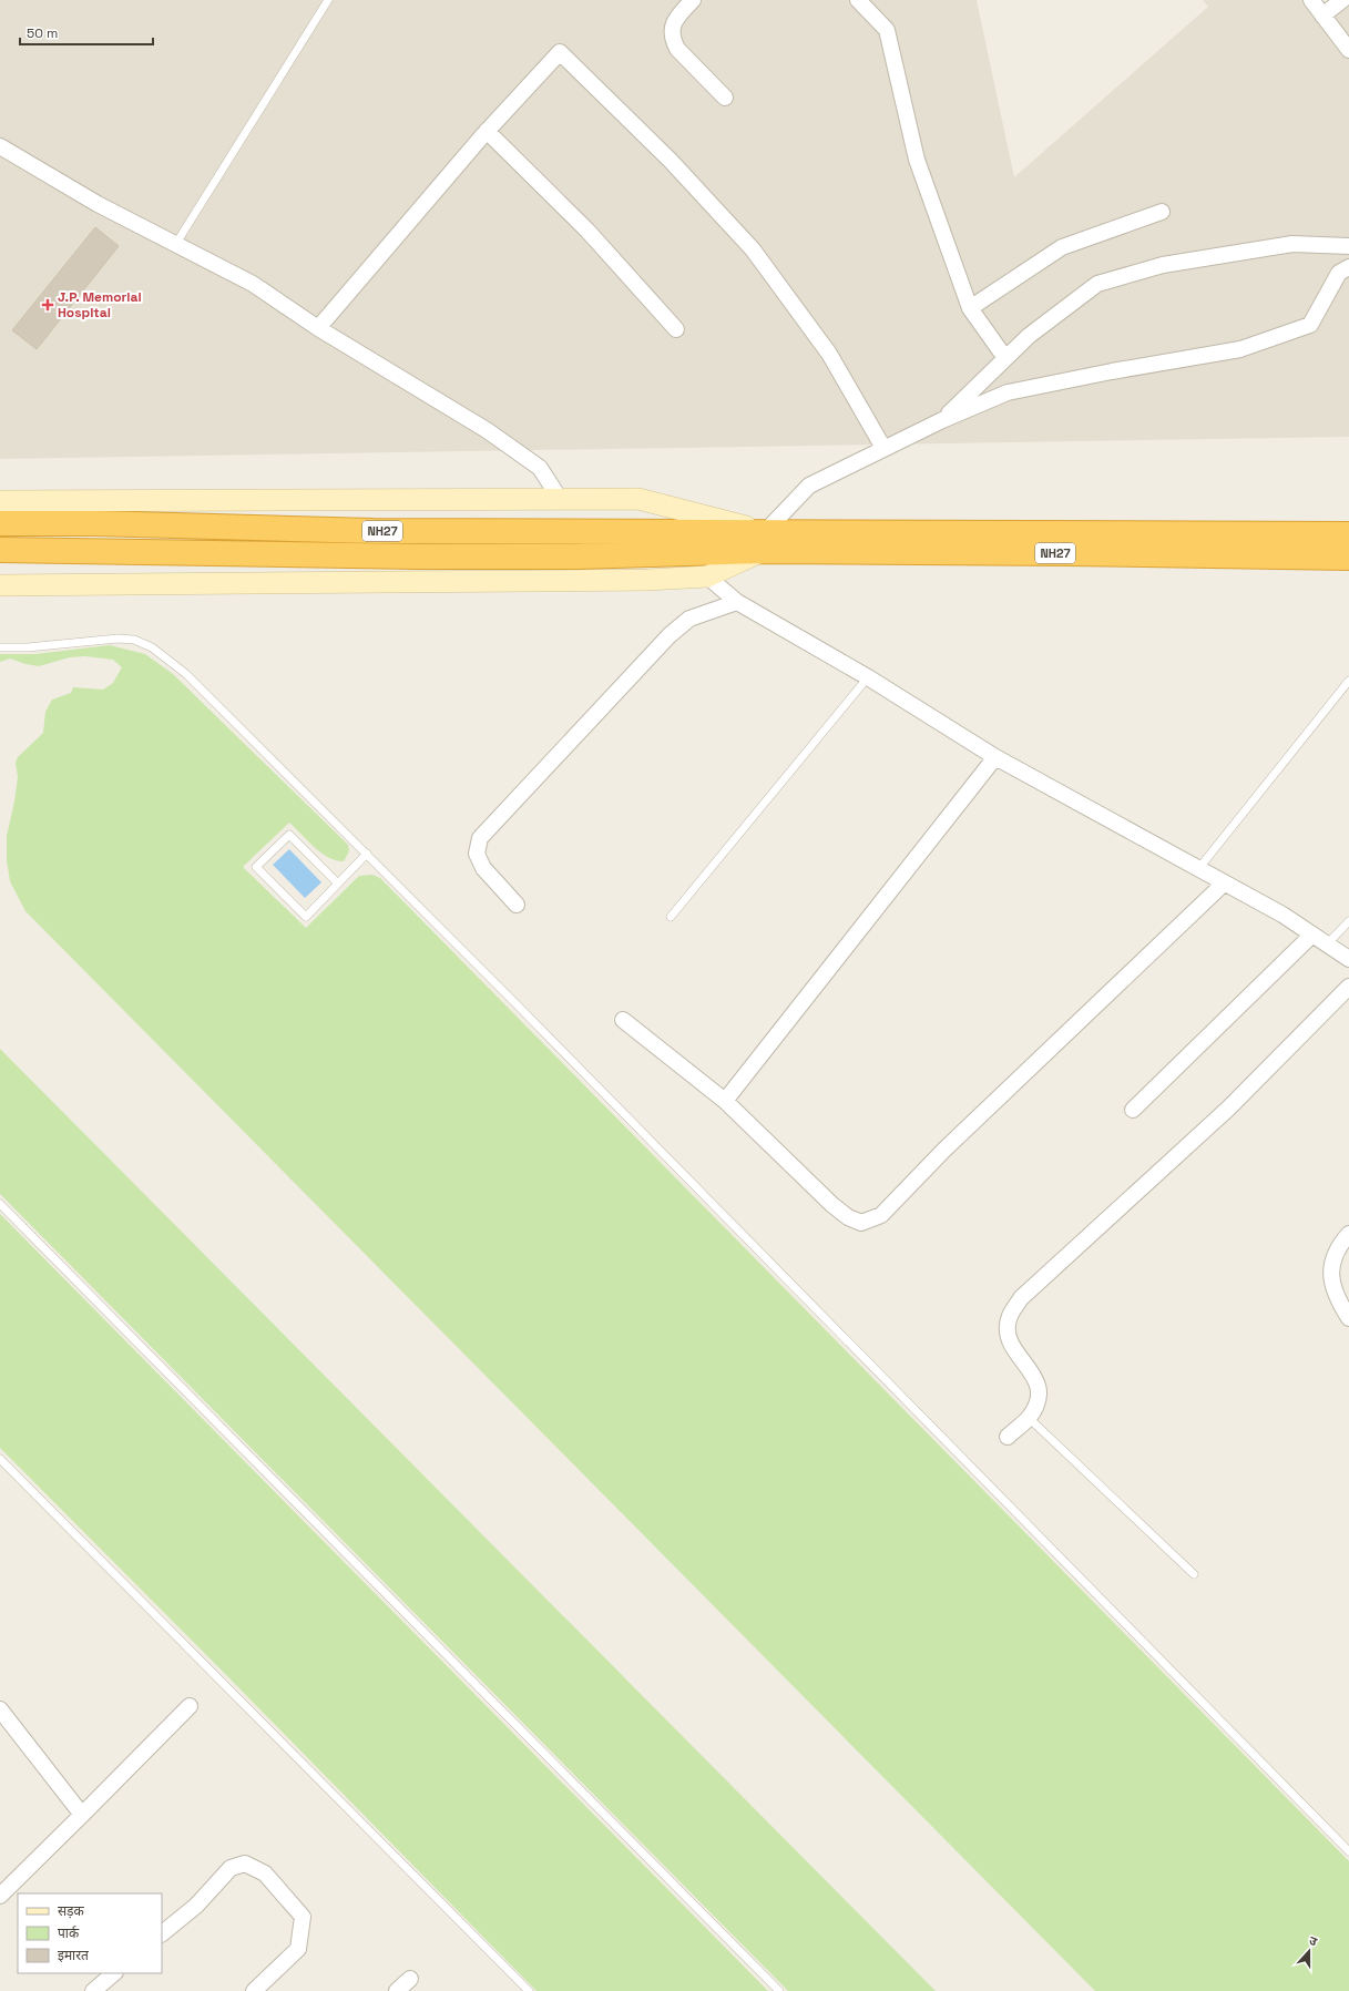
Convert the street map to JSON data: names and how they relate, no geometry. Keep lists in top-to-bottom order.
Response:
{
  "streets": {
    "highway": ["NH27"]
  },
  "places": {
    "health": ["J.P. Memorial Hospital"]
  },
  "legend": ["सड़क", "पार्क", "इमारत"],
  "scale_bar": "50 m",
  "north": "top"
}
